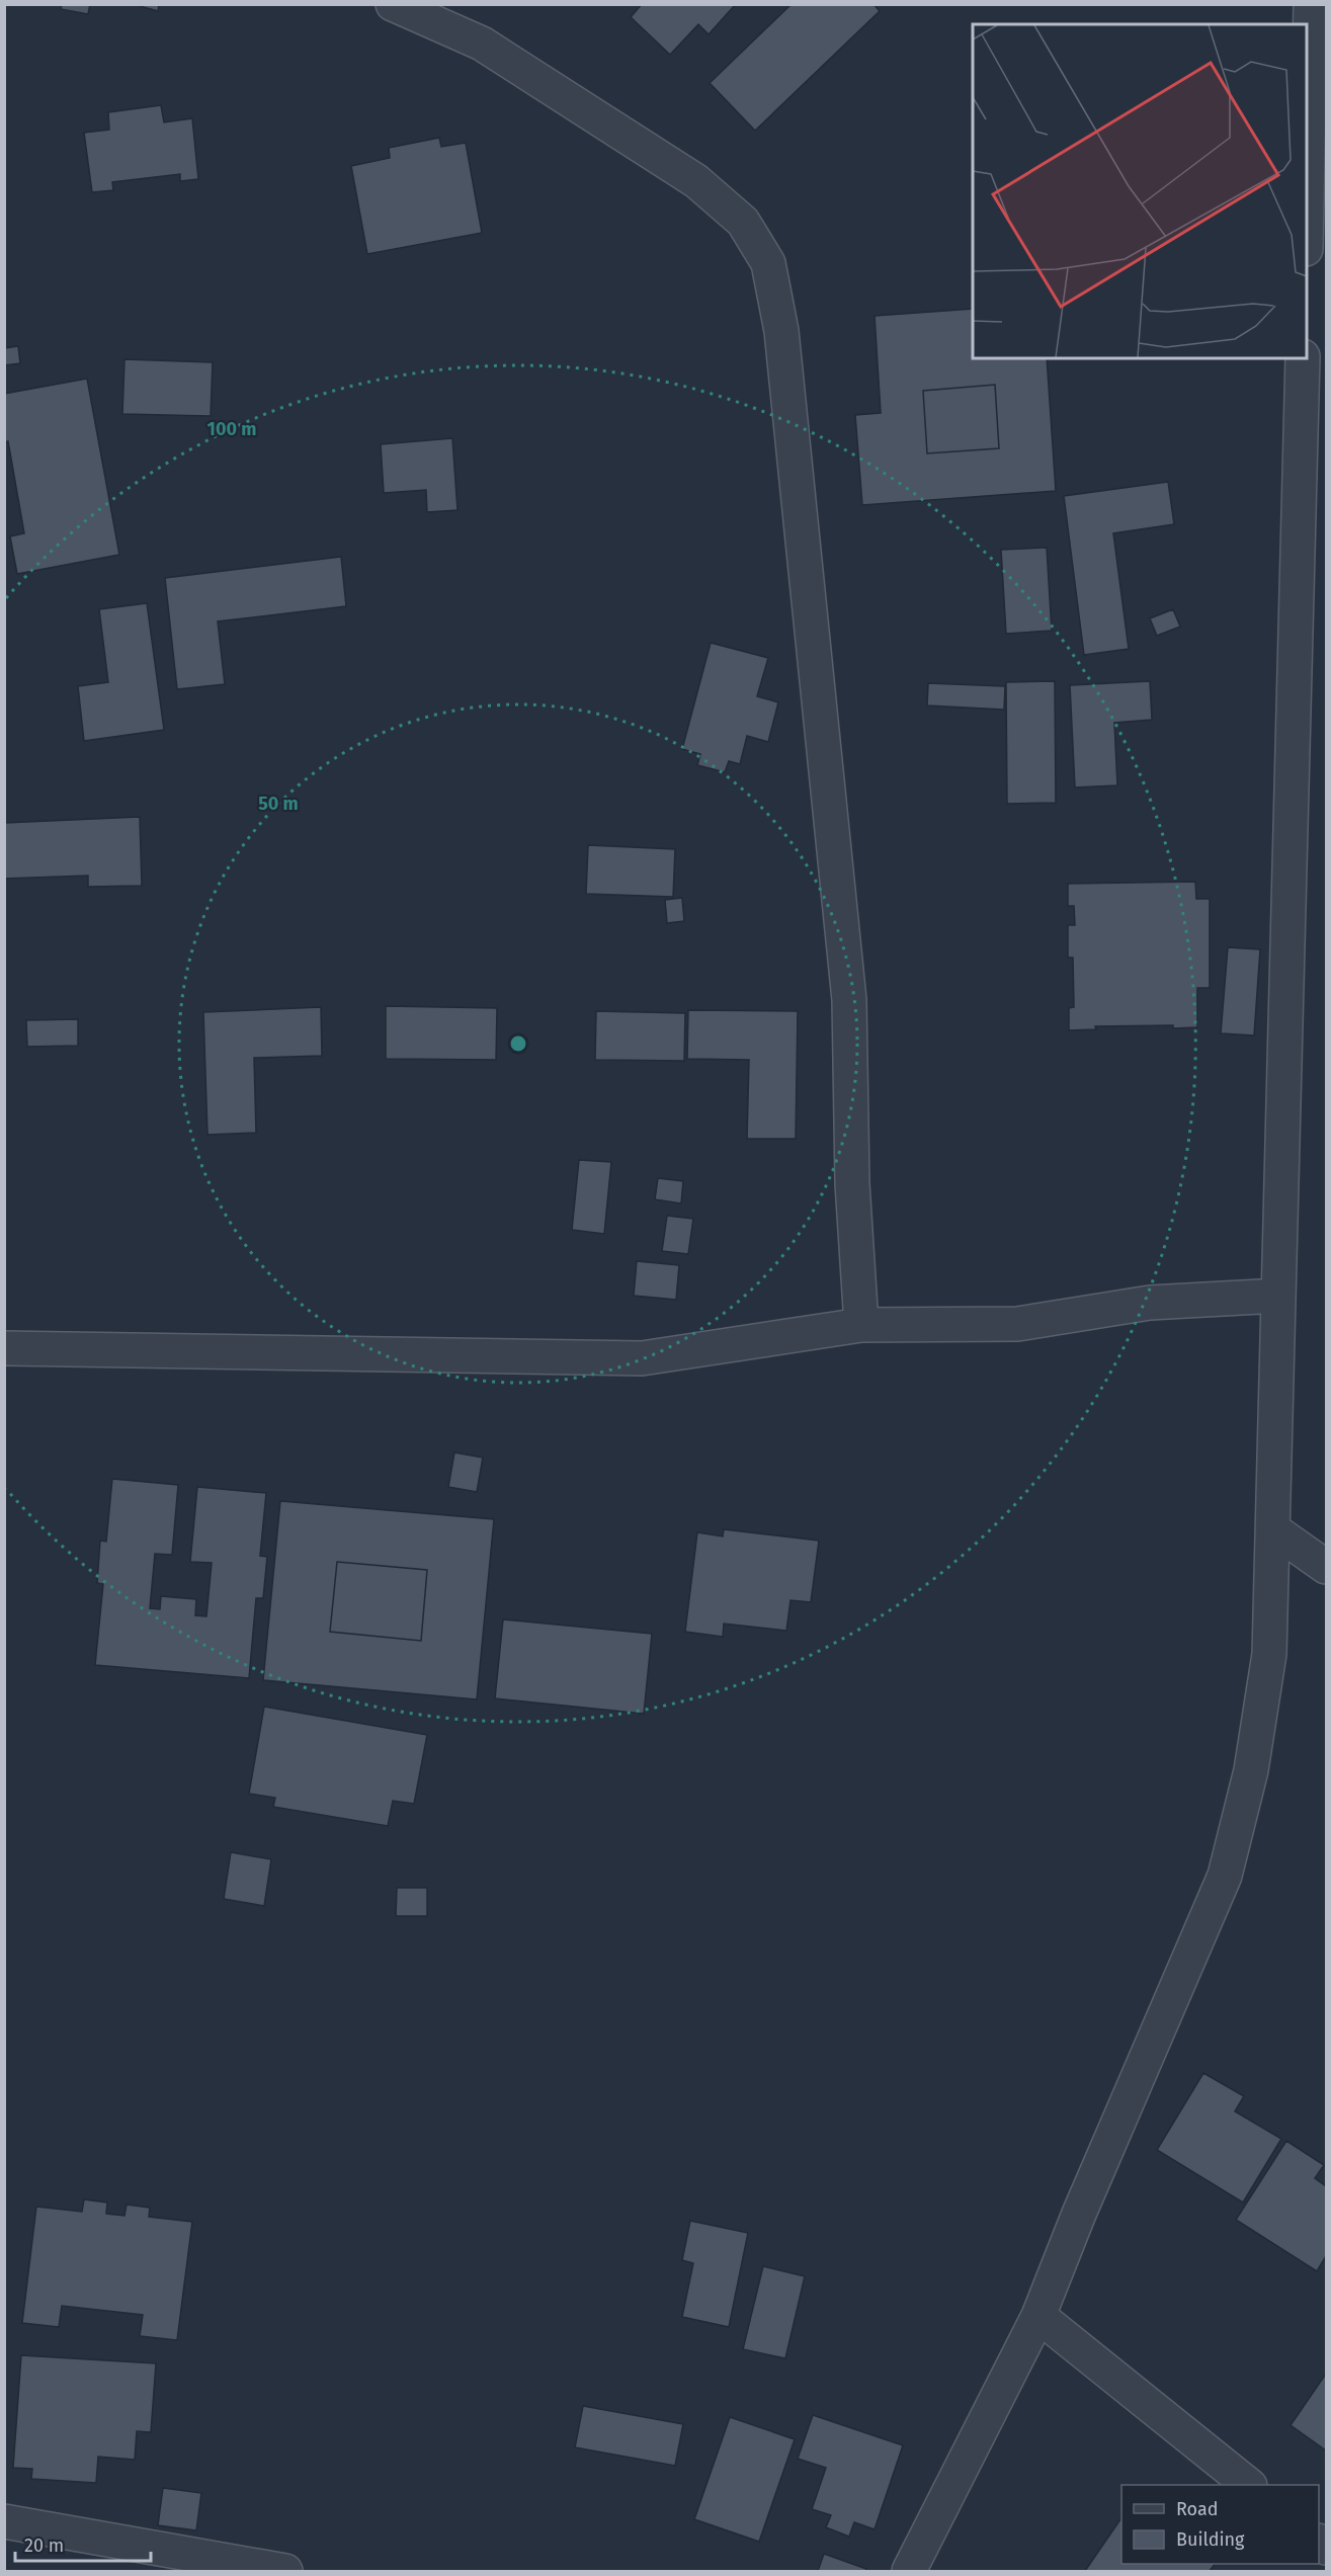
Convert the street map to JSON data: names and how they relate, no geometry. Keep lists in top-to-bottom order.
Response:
{
  "legend": ["Road", "Building"],
  "scale_bar": "20 m",
  "rings": ["100 m", "50 m"]
}
